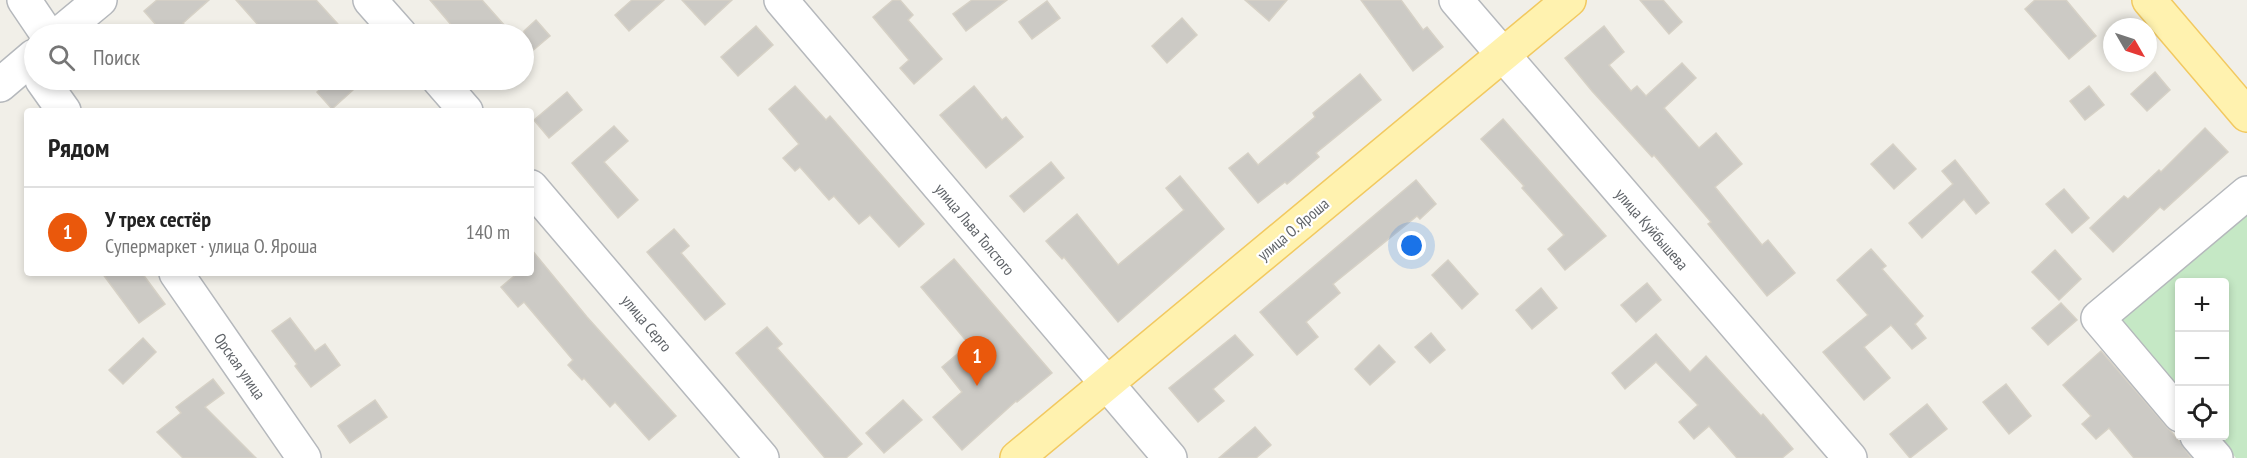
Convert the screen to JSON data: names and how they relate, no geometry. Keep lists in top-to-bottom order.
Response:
{
  "streets": {
    "main road": ["улица О. Яроша"],
    "street": [
      "улица Льва Толстого",
      "улица Куйбышева",
      "улица Серго",
      "Орская улица"
    ]
  },
  "crossings": [
    ["улица Льва Толстого", "улица О. Яроша"],
    ["улица О. Яроша", "улица Куйбышева"]
  ],
  "north": "bottom right",
  "page": {
    "search": "Поиск",
    "heading": "Рядом",
    "list": [
      {
        "mark": "1",
        "name": "У трех сестёр",
        "note": "Супермаркет · улица О. Яроша",
        "value": "140 m"
      }
    ],
    "map_buttons": ["+", "−"],
    "pins": "1"
  }
}
